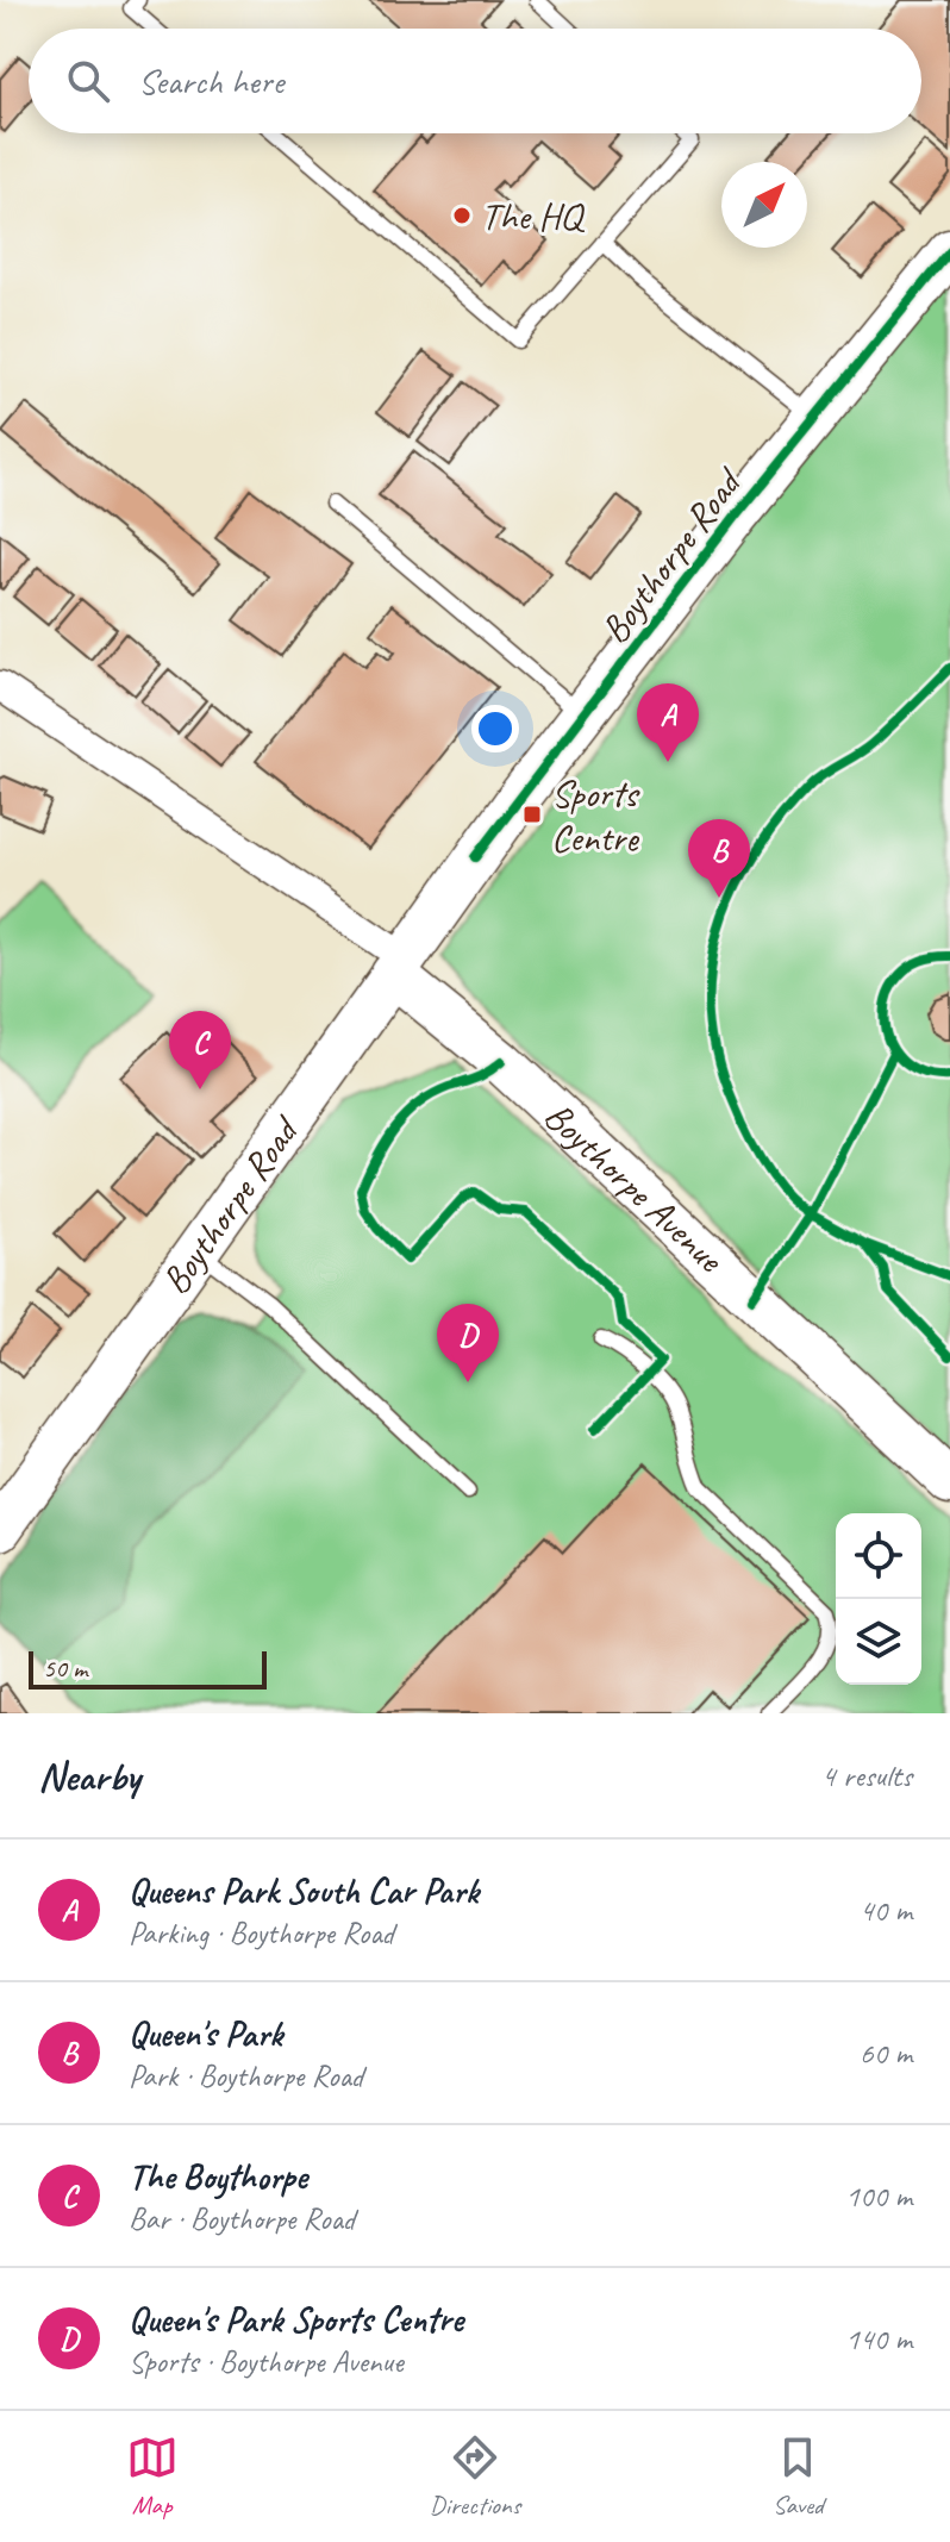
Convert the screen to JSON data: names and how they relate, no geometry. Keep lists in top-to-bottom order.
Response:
{
  "streets": {
    "street": ["Boythorpe Road", "Boythorpe Avenue"]
  },
  "crossings": [
    ["Boythorpe Road", "Boythorpe Avenue"]
  ],
  "places": {
    "other": ["The HQ"],
    "transit": ["Sports Centre"]
  },
  "scale_bar": "50 m",
  "north": "top right",
  "page": {
    "search": "Search here",
    "pins": [
      "A",
      "B",
      "C",
      "D"
    ],
    "scale": "50 m",
    "heading": ["Nearby", "4 results"],
    "list": [
      {
        "mark": "A",
        "name": "Queens Park South Car Park",
        "note": "Parking · Boythorpe Road",
        "value": "40 m"
      },
      {
        "mark": "B",
        "name": "Queen's Park",
        "note": "Park · Boythorpe Road",
        "value": "60 m"
      },
      {
        "mark": "C",
        "name": "The Boythorpe",
        "note": "Bar · Boythorpe Road",
        "value": "100 m"
      },
      {
        "mark": "D",
        "name": "Queen's Park Sports Centre",
        "note": "Sports · Boythorpe Avenue",
        "value": "140 m"
      }
    ],
    "nav": ["Map", "Directions", "Saved"]
  }
}
